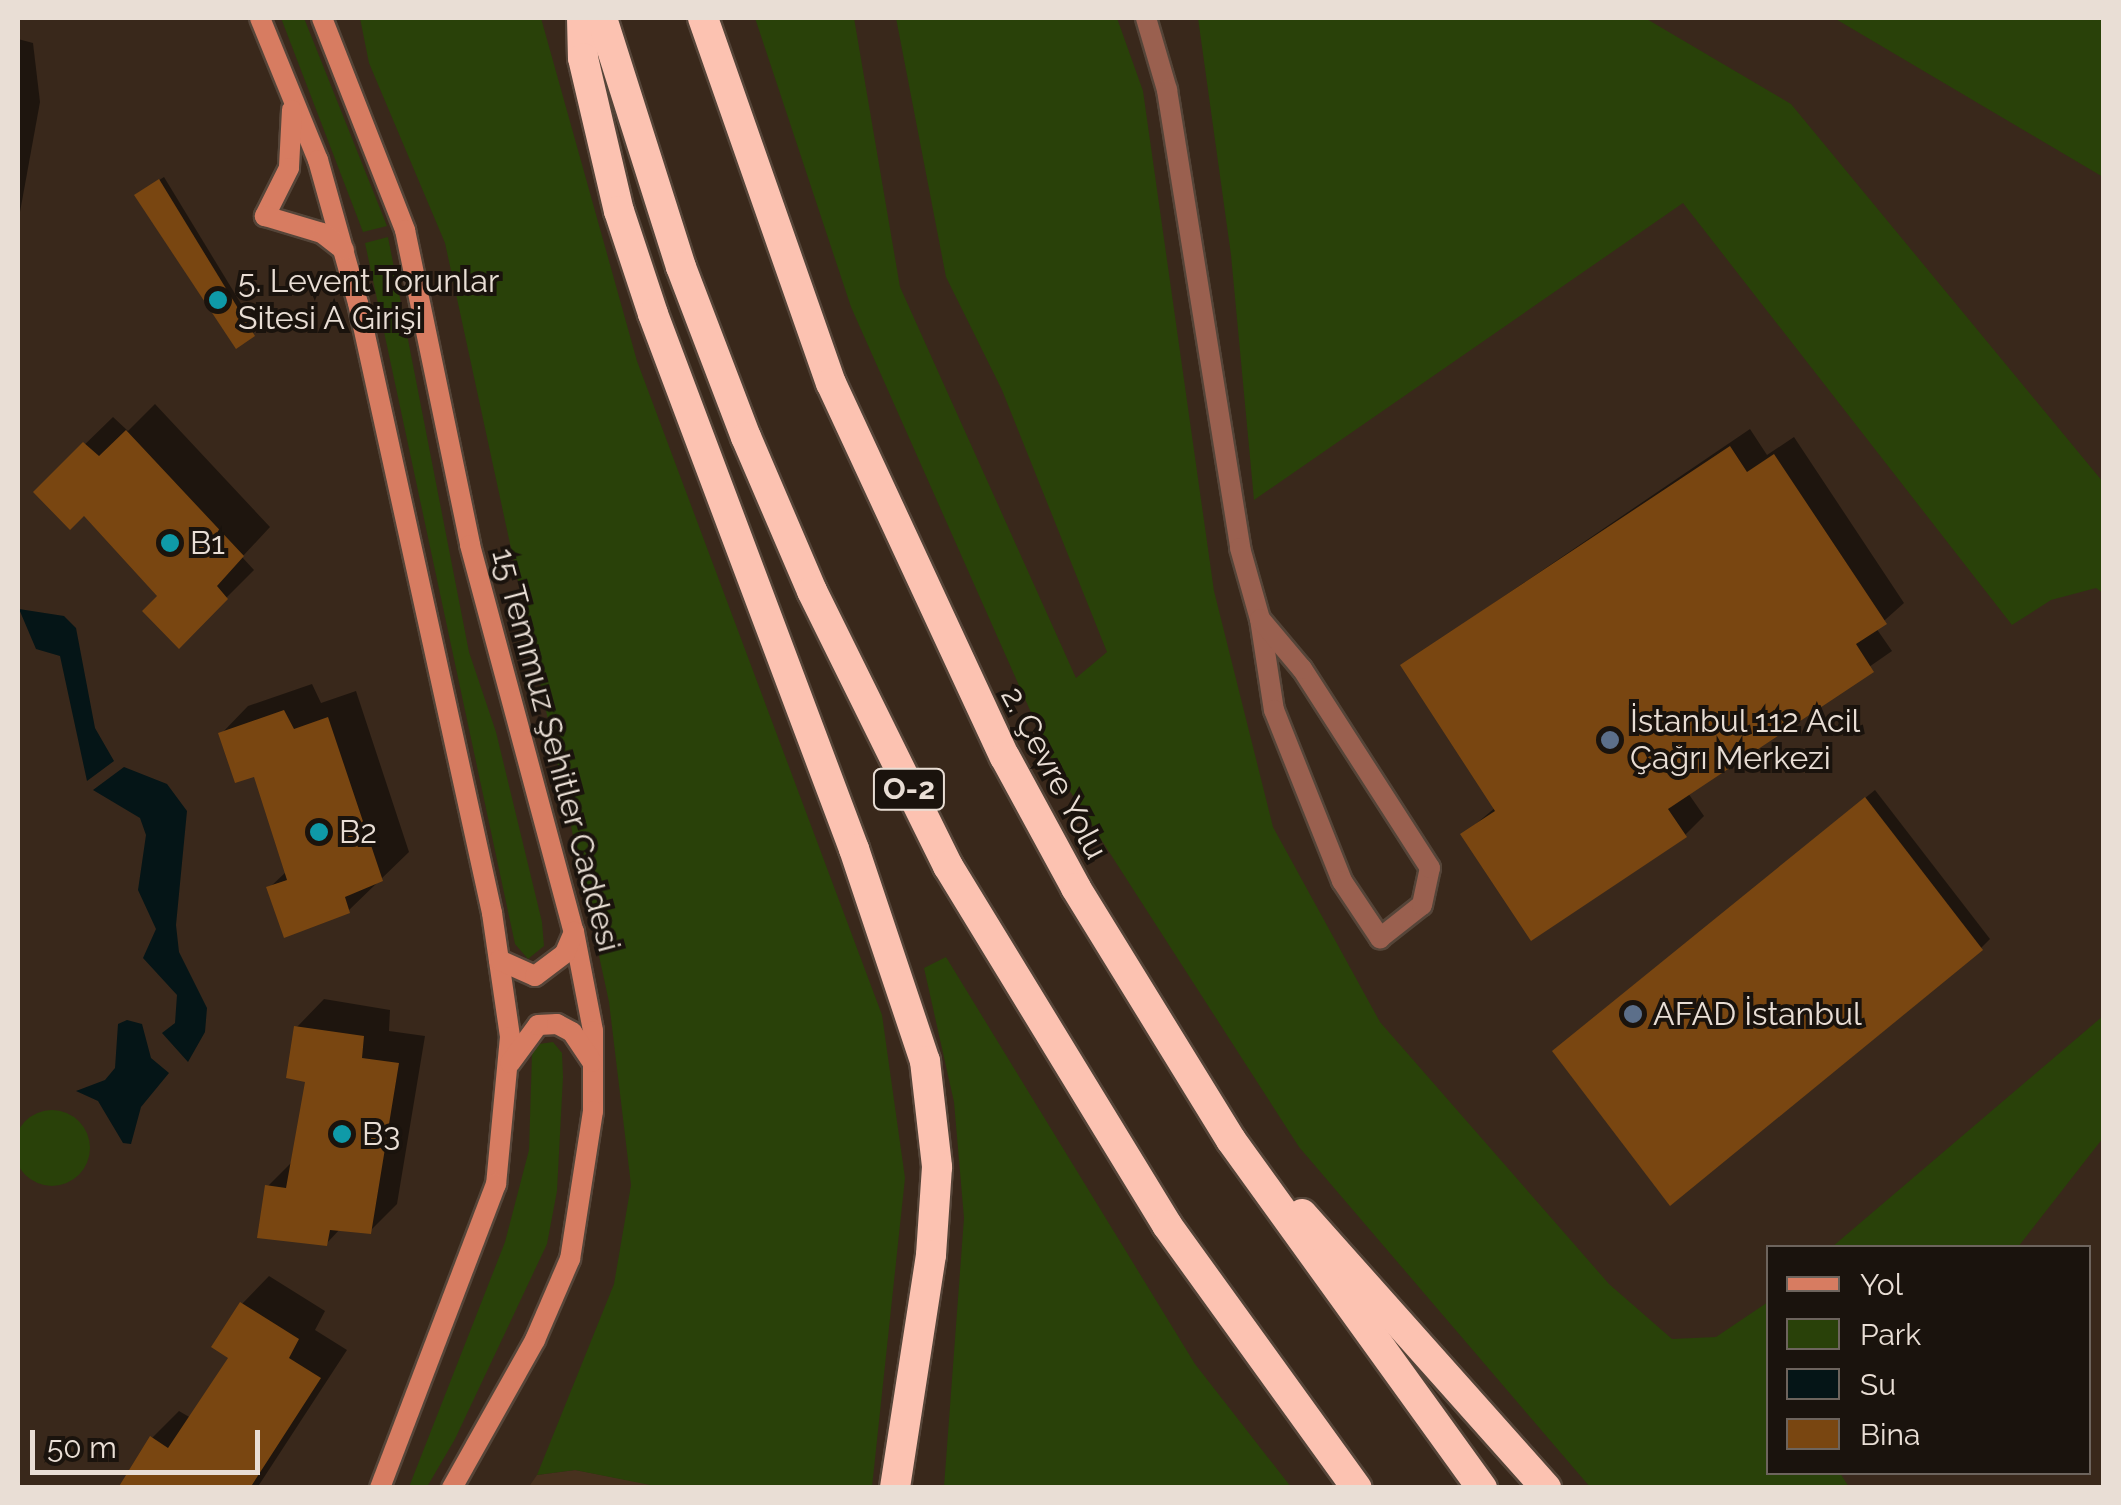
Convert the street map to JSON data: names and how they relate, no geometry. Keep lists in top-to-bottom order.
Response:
{
  "streets": {
    "highway": ["2. Çevre Yolu", "O-2"],
    "main road": ["15 Temmuz Şehitler Caddesi"]
  },
  "places": [
    "5. Levent Torunlar Sitesi A Girişi",
    "B1",
    "İstanbul 112 Acil Çağrı Merkezi",
    "B2",
    "AFAD İstanbul",
    "B3"
  ],
  "legend": [
    "Yol",
    "Park",
    "Su",
    "Bina"
  ],
  "scale_bar": "50 m"
}
